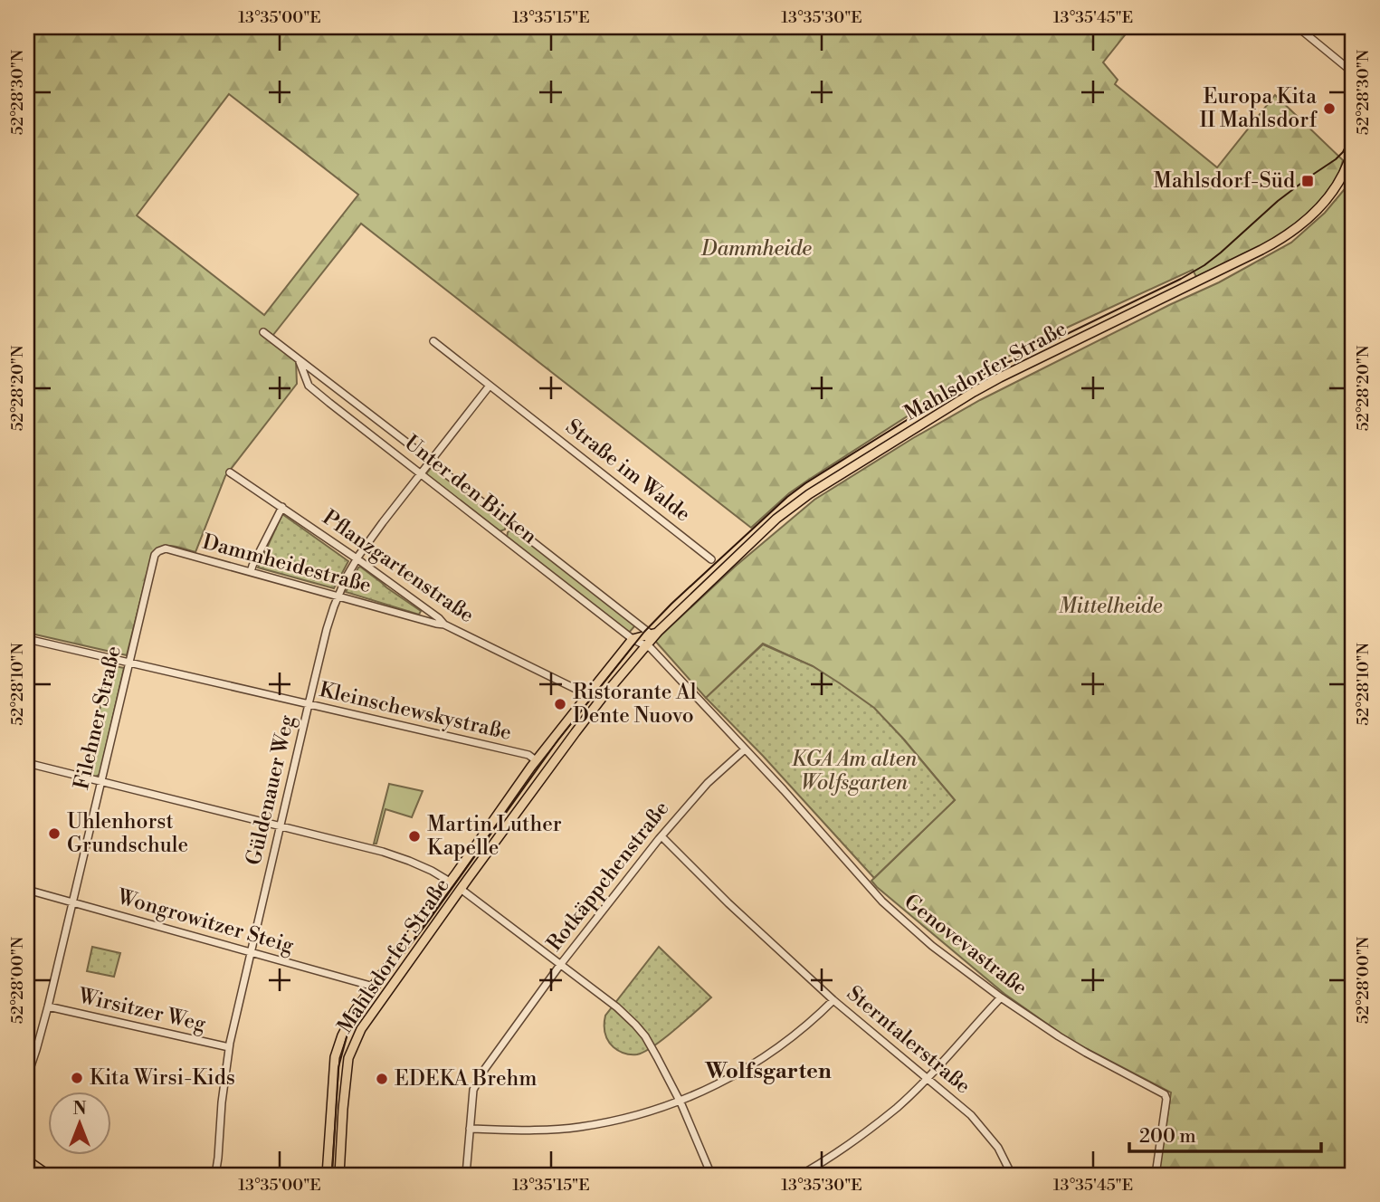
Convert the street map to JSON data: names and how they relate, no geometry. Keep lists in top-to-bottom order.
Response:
{
  "streets": {
    "main road": ["Mahlsdorfer Straße"],
    "street": [
      "Straße im Walde",
      "Unter den Birken",
      "Dammheidestraße",
      "Pflanzgartenstraße",
      "Kleinschewskystraße",
      "Filehner Straße",
      "Güldenauer Weg",
      "Rotkäppchenstraße",
      "Wongrowitzer Steig",
      "Genovevastraße",
      "Wirsitzer Weg",
      "Sterntalerstraße"
    ]
  },
  "crossings": [
    ["Mahlsdorfer Straße", "Unter den Birken"],
    ["Mahlsdorfer Straße", "Pflanzgartenstraße"],
    ["Mahlsdorfer Straße", "Kleinschewskystraße"],
    ["Mahlsdorfer Straße", "Wongrowitzer Steig"],
    ["Mahlsdorfer Straße", "Genovevastraße"],
    ["Straße im Walde", "Güldenauer Weg"],
    ["Unter den Birken", "Güldenauer Weg"],
    ["Unter den Birken", "Genovevastraße"],
    ["Dammheidestraße", "Pflanzgartenstraße"],
    ["Dammheidestraße", "Filehner Straße"],
    ["Dammheidestraße", "Güldenauer Weg"],
    ["Pflanzgartenstraße", "Güldenauer Weg"],
    ["Kleinschewskystraße", "Filehner Straße"],
    ["Kleinschewskystraße", "Güldenauer Weg"],
    ["Filehner Straße", "Wongrowitzer Steig"],
    ["Filehner Straße", "Wirsitzer Weg"],
    ["Güldenauer Weg", "Wongrowitzer Steig"],
    ["Güldenauer Weg", "Wirsitzer Weg"],
    ["Rotkäppchenstraße", "Genovevastraße"],
    ["Rotkäppchenstraße", "Sterntalerstraße"]
  ],
  "districts": ["Wolfsgarten"],
  "parks": ["Dammheide", "Mittelheide", "KGA Am alten Wolfsgarten"],
  "places": {
    "other": [
      "Europa Kita II Mahlsdorf",
      "Ristorante Al Dente Nuovo",
      "Uhlenhorst Grundschule",
      "Martin Luther Kapelle",
      "Kita Wirsi-Kids",
      "EDEKA Brehm"
    ],
    "transit": ["Mahlsdorf-Süd"]
  },
  "scale_bar": "200 m",
  "north": "top",
  "coordinates": [
    "13°35'00\"E",
    "13°35'15\"E",
    "13°35'30\"E",
    "13°35'45\"E",
    "52°28'30\"N",
    "52°28'20\"N",
    "52°28'10\"N",
    "52°28'00\"N"
  ]
}
